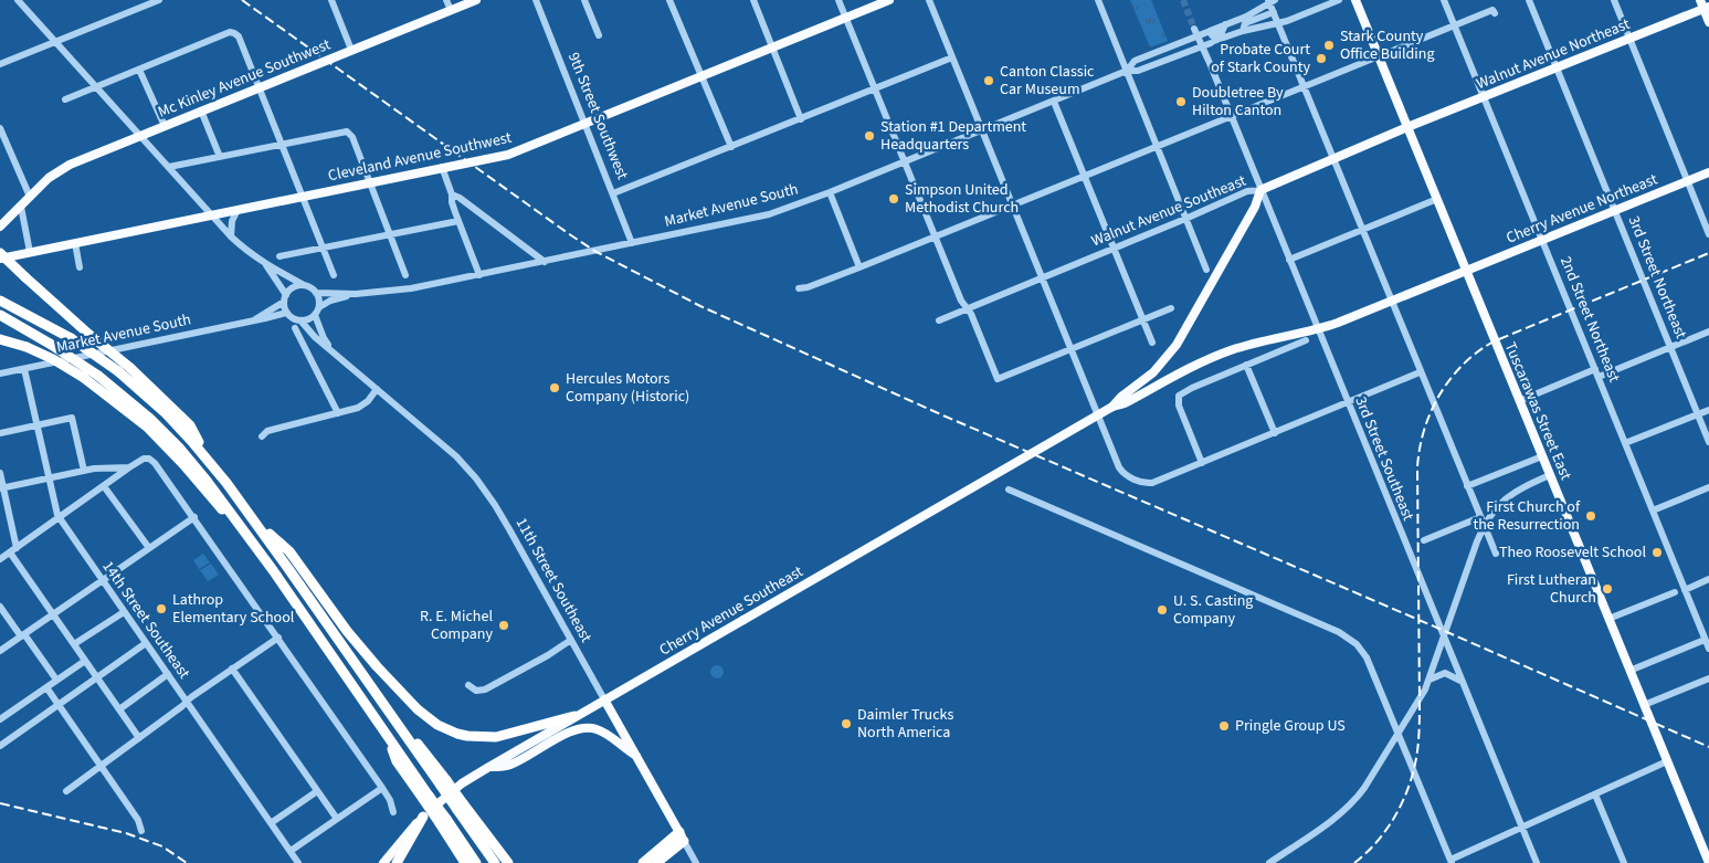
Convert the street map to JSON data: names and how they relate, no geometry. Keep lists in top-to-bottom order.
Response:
{
  "streets": {
    "main road": [
      "Walnut Avenue Northeast",
      "Mc Kinley Avenue Southwest",
      "Cleveland Avenue Southwest",
      "Cherry Avenue Northeast",
      "Walnut Avenue Southeast",
      "Tuscarawas Street East",
      "11th Street Southeast",
      "Cherry Avenue Southeast"
    ],
    "street": [
      "9th Street Southwest",
      "Market Avenue South",
      "3rd Street Northeast",
      "2nd Street Northeast",
      "3rd Street Southeast",
      "14th Street Southeast"
    ]
  },
  "crossings": [
    ["Walnut Avenue Northeast", "Walnut Avenue Southeast"],
    ["Walnut Avenue Northeast", "3rd Street Northeast"],
    ["Walnut Avenue Northeast", "2nd Street Northeast"],
    ["Walnut Avenue Northeast", "Tuscarawas Street East"],
    ["9th Street Southwest", "Cleveland Avenue Southwest"],
    ["9th Street Southwest", "Market Avenue South"],
    ["Market Avenue South", "3rd Street Southeast"],
    ["Market Avenue South", "11th Street Southeast"],
    ["Market Avenue South", "14th Street Southeast"],
    ["Cherry Avenue Northeast", "3rd Street Northeast"],
    ["Cherry Avenue Northeast", "2nd Street Northeast"],
    ["Cherry Avenue Northeast", "Tuscarawas Street East"],
    ["Cherry Avenue Northeast", "Cherry Avenue Southeast"],
    ["Walnut Avenue Southeast", "Tuscarawas Street East"],
    ["Walnut Avenue Southeast", "3rd Street Southeast"],
    ["Walnut Avenue Southeast", "Cherry Avenue Southeast"],
    ["Tuscarawas Street East", "Cherry Avenue Southeast"],
    ["3rd Street Southeast", "Cherry Avenue Southeast"],
    ["11th Street Southeast", "Cherry Avenue Southeast"]
  ],
  "places": [
    "Stark County Office Building",
    "Probate Court of Stark County",
    "Canton Classic Car Museum",
    "Doubletree By Hilton Canton",
    "Station #1 Department Headquarters",
    "Simpson United Methodist Church",
    "Hercules Motors Company (Historic)",
    "First Church of the Resurrection",
    "Theo Roosevelt School",
    "First Lutheran Church",
    "Lathrop Elementary School",
    "U. S. Casting Company",
    "R. E. Michel Company",
    "Daimler Trucks North America",
    "Pringle Group US"
  ]
}
